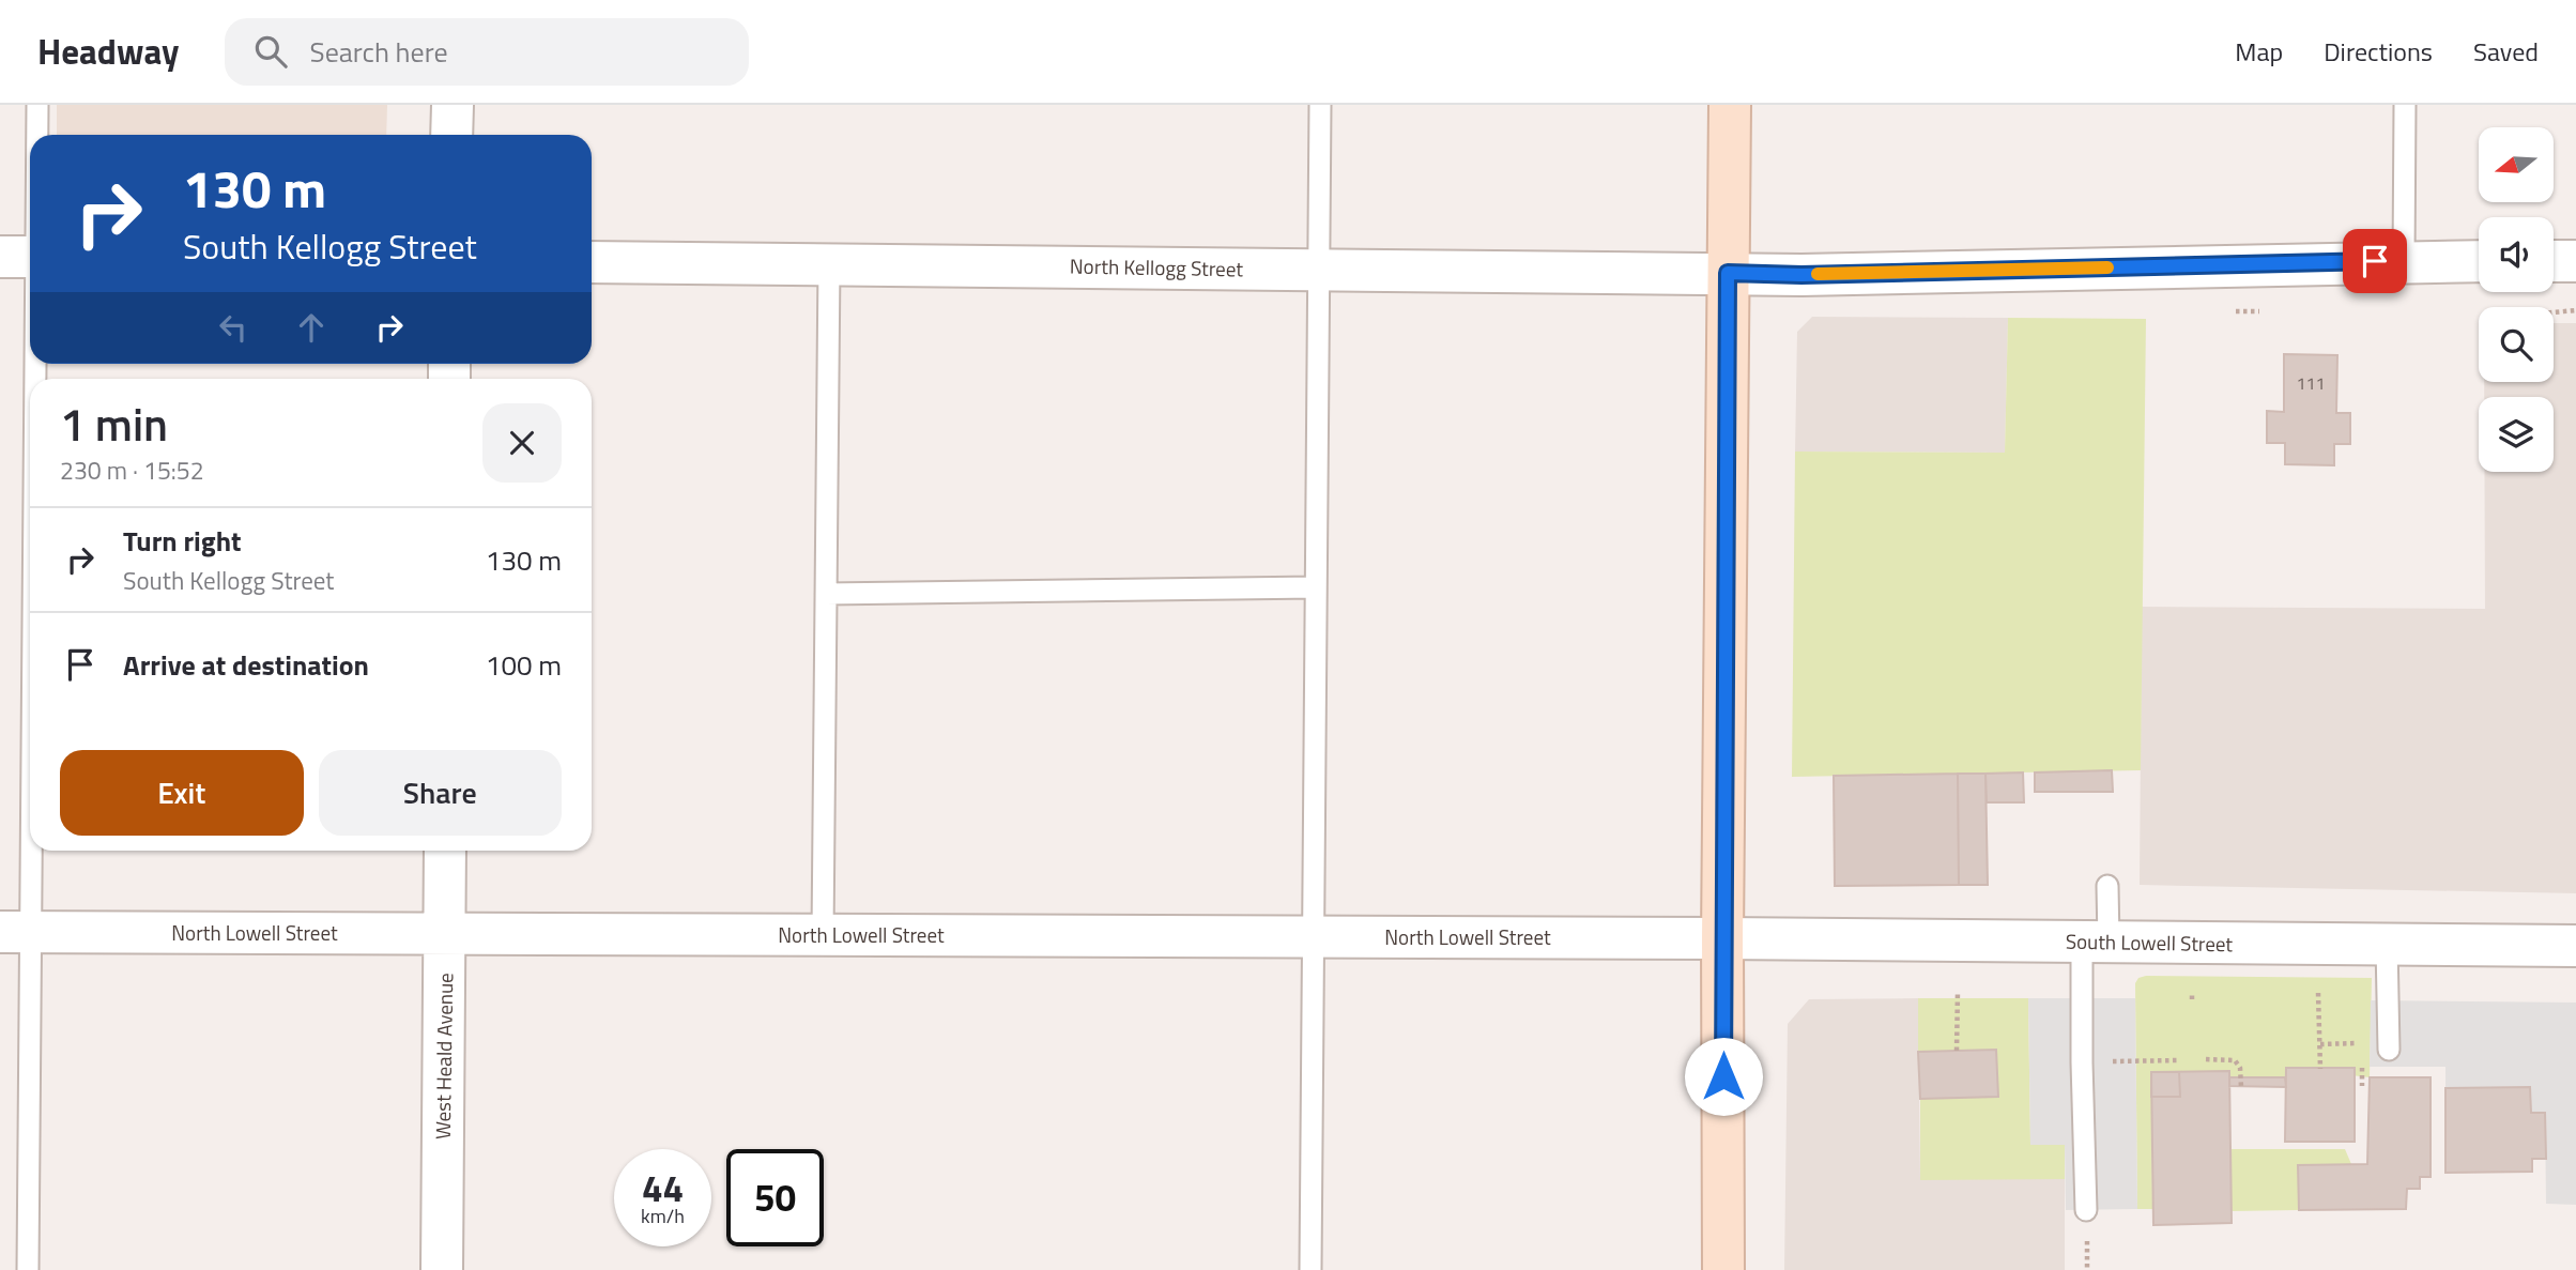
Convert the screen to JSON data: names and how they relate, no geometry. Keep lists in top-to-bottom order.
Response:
{
  "streets": {
    "street": [
      "North Kellogg Street",
      "North Lowell Street",
      "South Lowell Street",
      "West Heald Avenue"
    ]
  },
  "crossings": [
    ["North Lowell Street", "South Lowell Street"],
    ["North Lowell Street", "West Heald Avenue"]
  ],
  "house_numbers": ["111"],
  "north": "left",
  "page": {
    "header": "Headway",
    "search": "Search here",
    "nav": ["Map", "Directions", "Saved"],
    "turn": ["130 m", "South Kellogg Street"],
    "heading": ["1 min", "230 m · 15:52"],
    "list": [
      {
        "name": "Turn right",
        "note": "South Kellogg Street",
        "value": "130 m"
      },
      {
        "name": "Arrive at destination",
        "value": "100 m"
      }
    ],
    "buttons": ["Exit", "Share"],
    "speed": "44 km/h",
    "limit": "50"
  }
}
